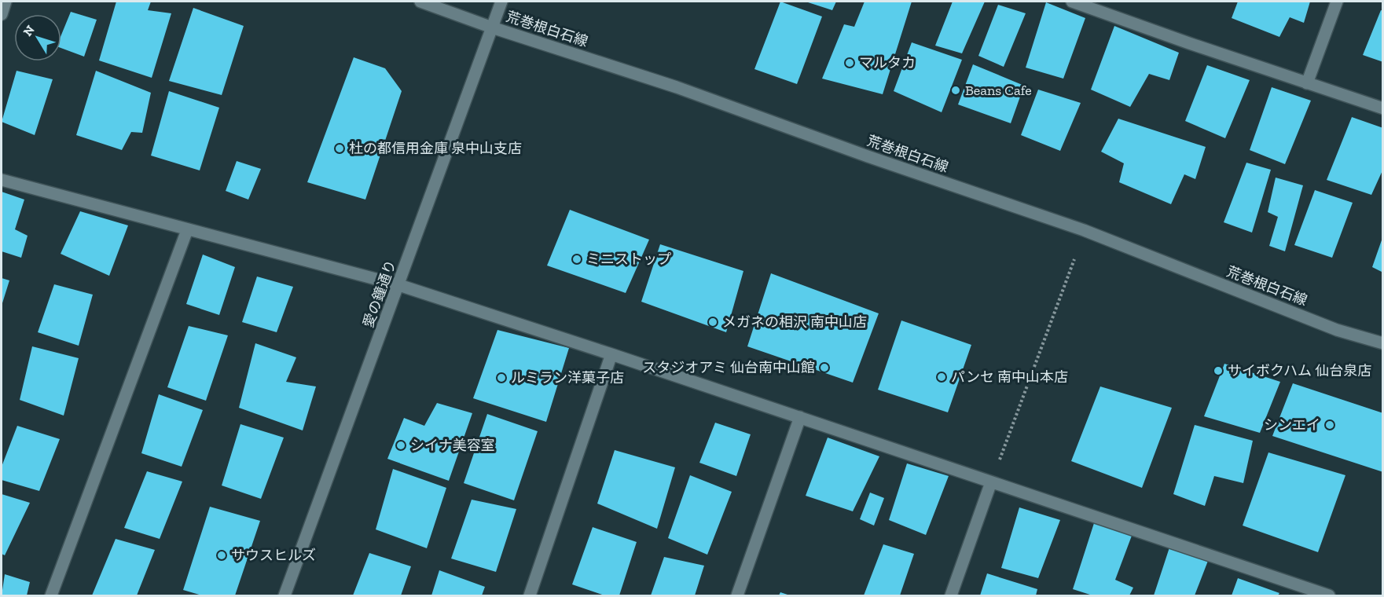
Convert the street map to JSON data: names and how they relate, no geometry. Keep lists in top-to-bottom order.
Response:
{
  "streets": {
    "street": ["荒巻根白石線", "愛の鐘通り"]
  },
  "crossings": [
    ["荒巻根白石線", "愛の鐘通り"]
  ],
  "places": [
    "マルタカ",
    "Beans Cafe",
    "杜の都信用金庫 泉中山支店",
    "ミニストップ",
    "メガネの相沢 南中山店",
    "スタジオアミ 仙台南中山館",
    "サイボクハム 仙台泉店",
    "パンセ 南中山本店",
    "ルミラン洋菓子店",
    "シンエイ",
    "シイナ美容室",
    "サウスヒルズ"
  ],
  "north": "top left"
}
